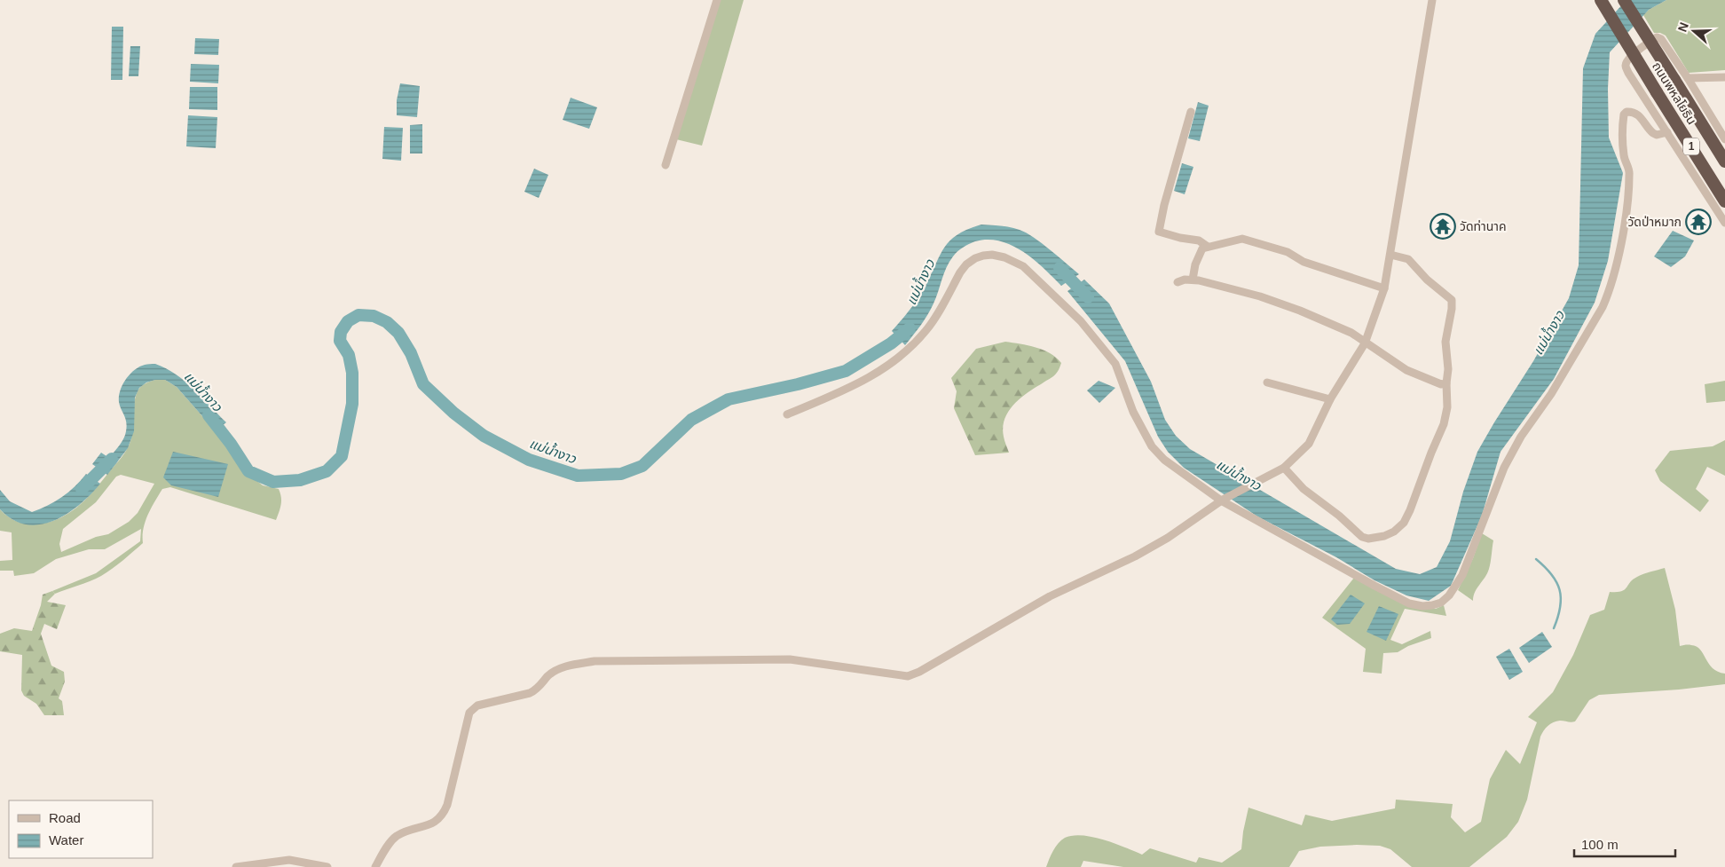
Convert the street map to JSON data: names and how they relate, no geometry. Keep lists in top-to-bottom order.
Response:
{
  "streets": {
    "highway": ["ถนนพหลโยธิน", "1"]
  },
  "water": ["แม่น้ำงาว"],
  "places": {
    "temple": ["วัดป่าหมาก", "วัดท่านาค"]
  },
  "legend": ["Road", "Water"],
  "scale_bar": "100 m",
  "north": "left"
}
